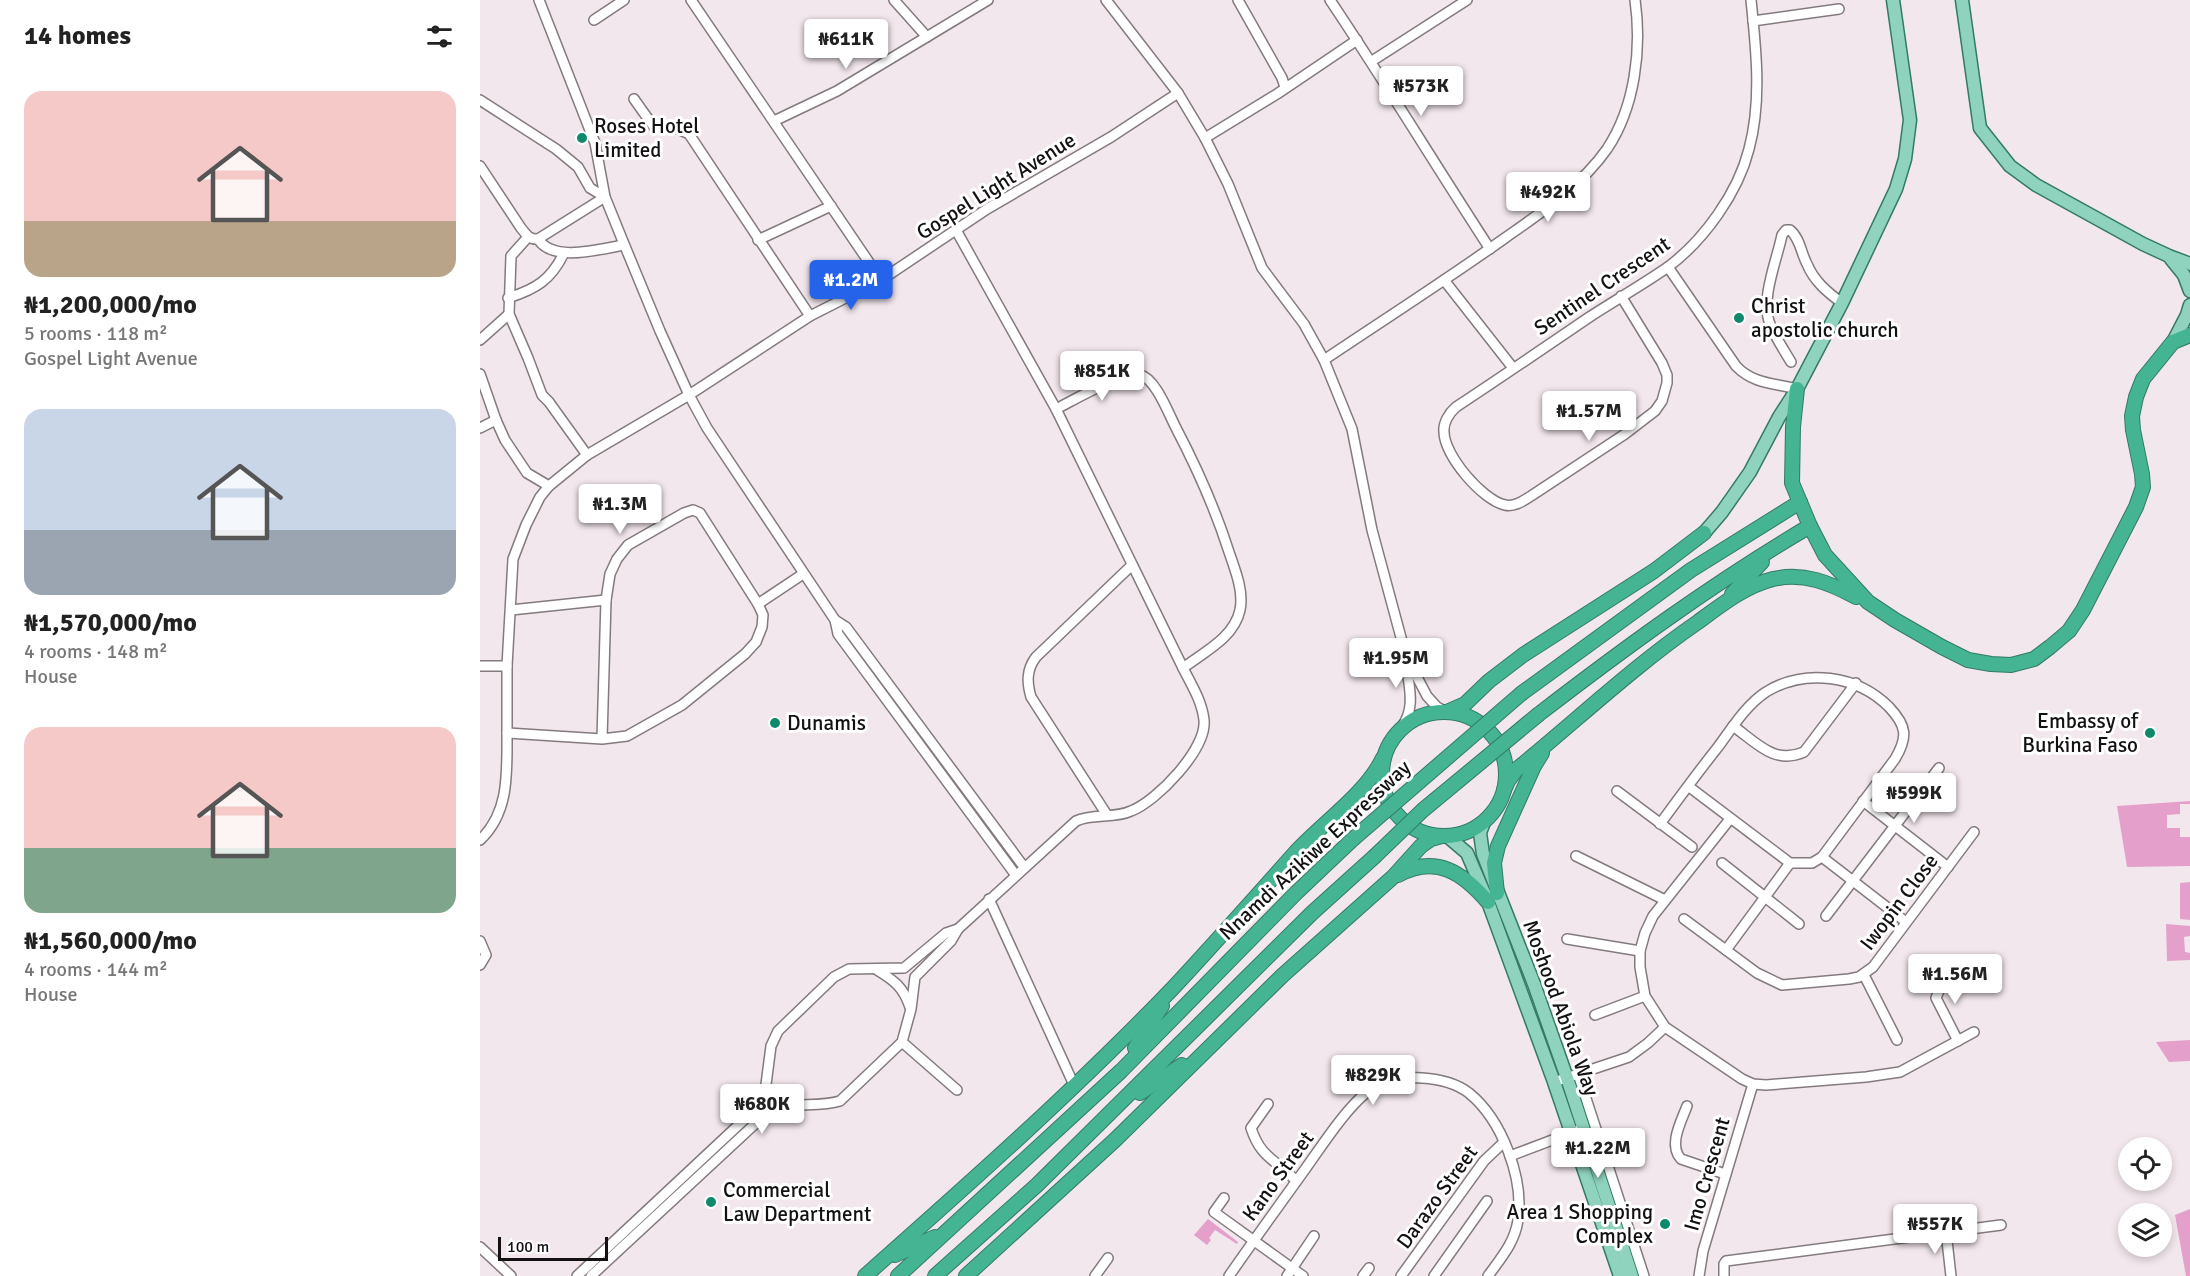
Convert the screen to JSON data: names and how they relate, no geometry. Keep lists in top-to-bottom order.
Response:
{
  "streets": {
    "highway": ["Nnamdi Azikiwe Expressway"],
    "main road": ["Moshood Abiola Way"],
    "street": [
      "Gospel Light Avenue",
      "Sentinel Crescent",
      "Iwopin Close",
      "Imo Crescent",
      "Kano Street",
      "Darazo Street"
    ]
  },
  "crossings": [
    ["Nnamdi Azikiwe Expressway", "Moshood Abiola Way"],
    ["Kano Street", "Darazo Street"]
  ],
  "places": [
    "Roses Hotel Limited",
    "Christ apostolic church",
    "Dunamis",
    "Embassy of Burkina Faso",
    "Commercial Law Department",
    "Area 1 Shopping Complex"
  ],
  "scale_bar": "100 m",
  "page": {
    "heading": "14 homes",
    "price": [
      "₦611K",
      "₦573K",
      "₦492K",
      "₦1.2M",
      "₦851K",
      "₦1.57M",
      "₦1.3M",
      "₦1.95M",
      "₦599K",
      "₦1.56M",
      "₦829K",
      "₦680K",
      "₦1.22M",
      "₦557K"
    ],
    "list": [
      {
        "name": "₦1,200,000/mo",
        "note": "5 rooms · 118 m² · Gospel Light Avenue"
      },
      {
        "name": "₦1,570,000/mo",
        "note": "4 rooms · 148 m² · House"
      },
      {
        "name": "₦1,560,000/mo",
        "note": "4 rooms · 144 m² · House"
      }
    ],
    "scale": "100 m"
  }
}
